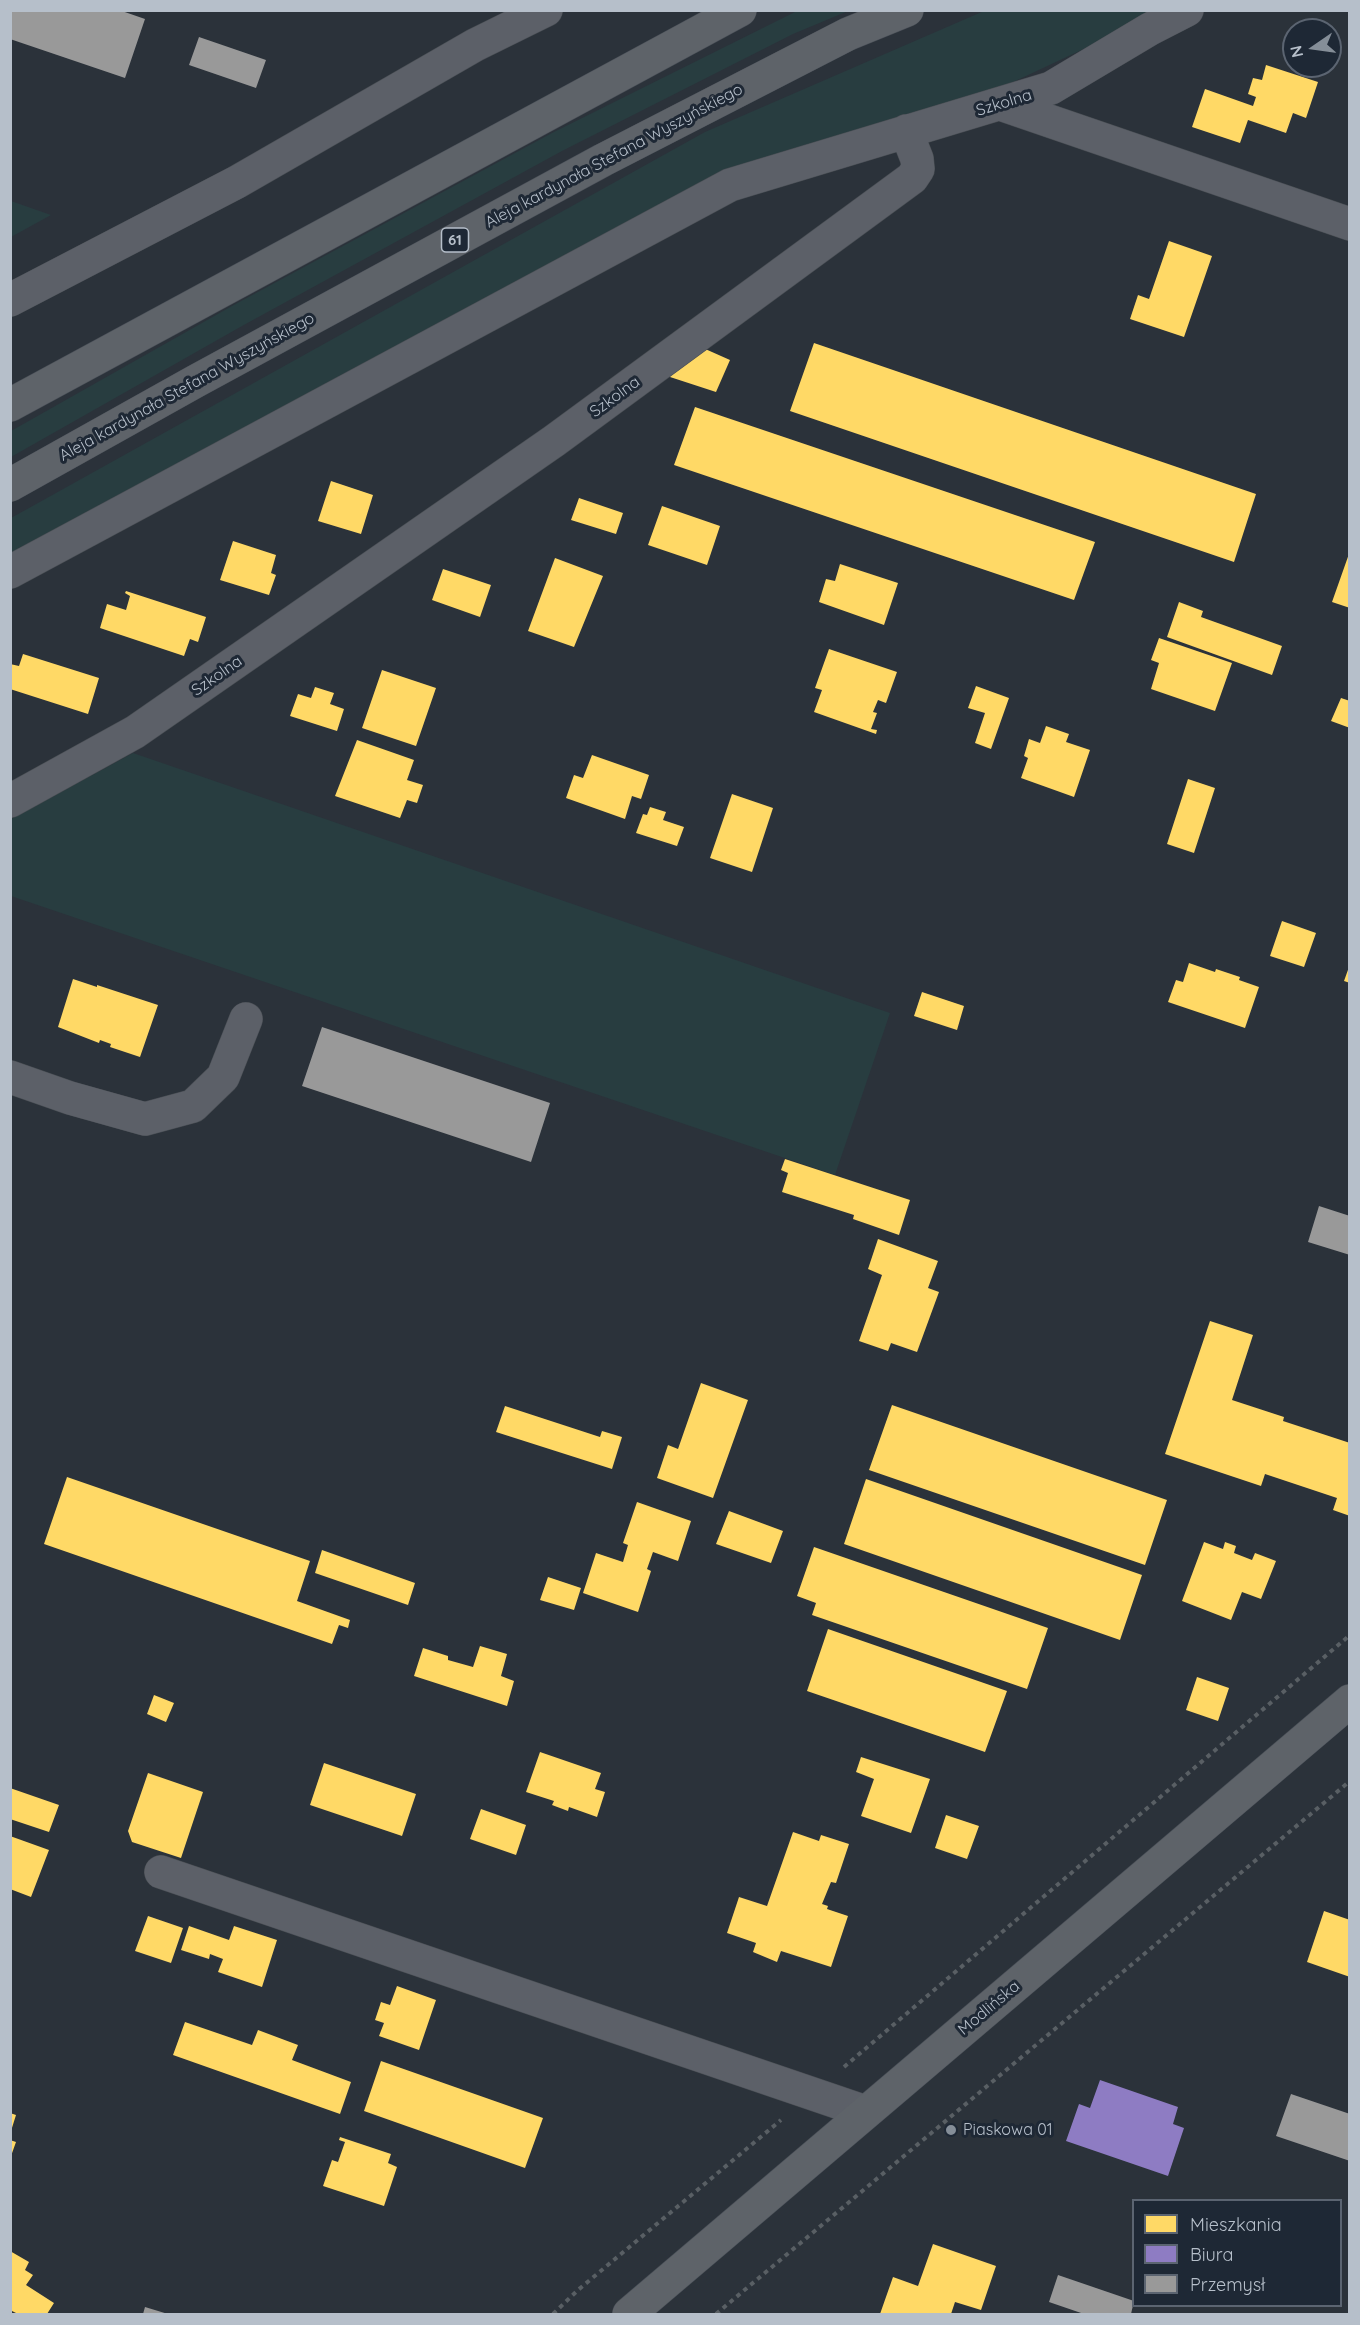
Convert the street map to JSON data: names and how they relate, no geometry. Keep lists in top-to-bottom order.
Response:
{
  "streets": {
    "main road": ["Aleja kardynała Stefana Wyszyńskiego", "61", "Modlińska"],
    "street": ["Szkolna"]
  },
  "places": ["Piaskowa 01"],
  "legend": ["Mieszkania", "Biura", "Przemysł"],
  "north": "left"
}
